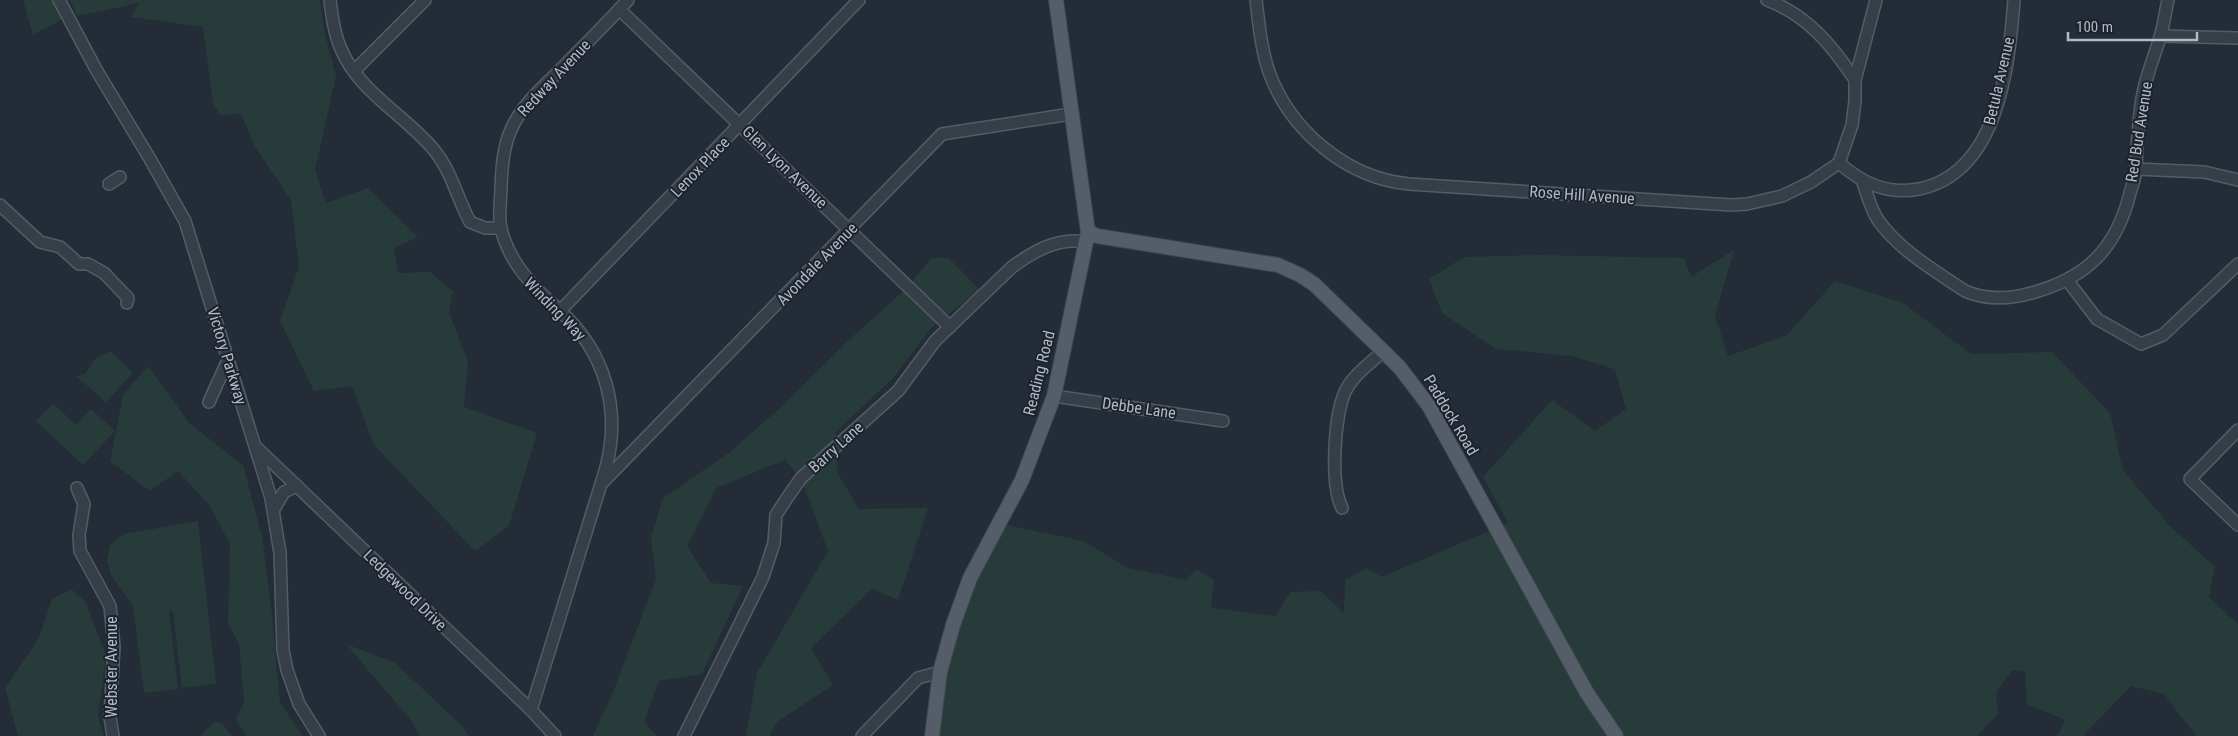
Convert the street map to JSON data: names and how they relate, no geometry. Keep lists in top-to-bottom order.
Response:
{
  "streets": {
    "main road": ["Reading Road", "Paddock Road"],
    "street": [
      "Redway Avenue",
      "Betula Avenue",
      "Red Bud Avenue",
      "Lenox Place",
      "Glen Lyon Avenue",
      "Rose Hill Avenue",
      "Avondale Avenue",
      "Winding Way",
      "Victory Parkway",
      "Debbe Lane",
      "Barry Lane",
      "Ledgewood Drive",
      "Webster Avenue"
    ]
  },
  "crossings": [
    ["Redway Avenue", "Glen Lyon Avenue"],
    ["Redway Avenue", "Winding Way"],
    ["Betula Avenue", "Red Bud Avenue"],
    ["Betula Avenue", "Rose Hill Avenue"],
    ["Lenox Place", "Glen Lyon Avenue"],
    ["Lenox Place", "Winding Way"],
    ["Glen Lyon Avenue", "Avondale Avenue"],
    ["Glen Lyon Avenue", "Barry Lane"],
    ["Avondale Avenue", "Winding Way"],
    ["Avondale Avenue", "Reading Road"],
    ["Winding Way", "Ledgewood Drive"],
    ["Victory Parkway", "Ledgewood Drive"],
    ["Reading Road", "Debbe Lane"],
    ["Reading Road", "Paddock Road"],
    ["Reading Road", "Barry Lane"],
    ["Paddock Road", "Barry Lane"]
  ],
  "scale_bar": "100 m"
}
